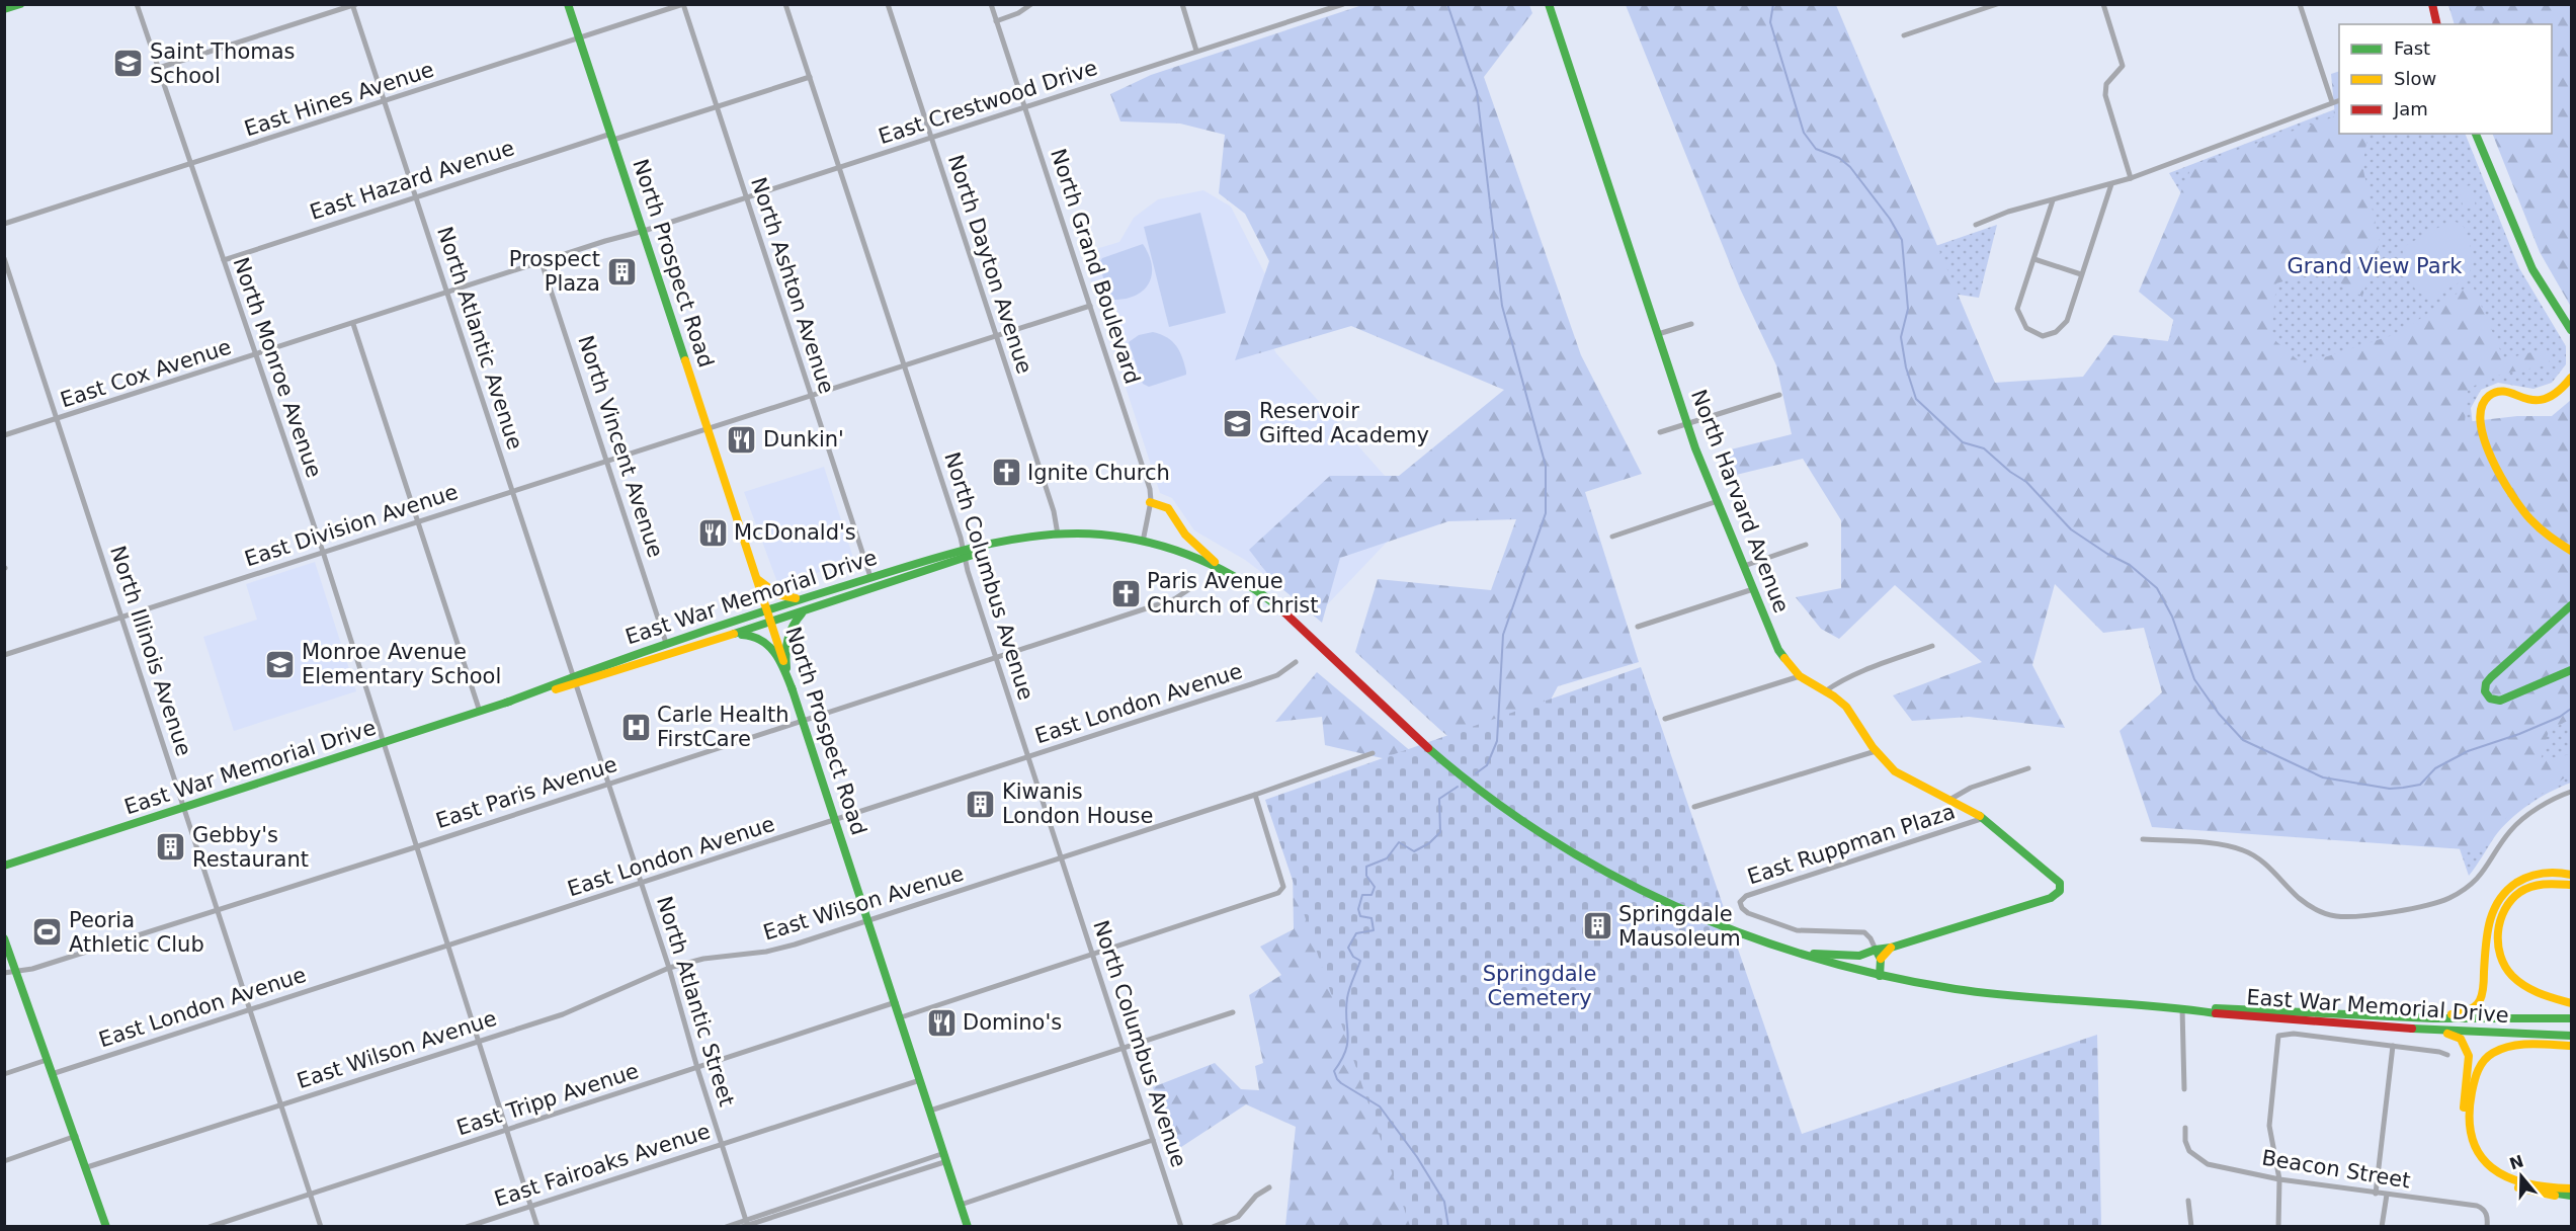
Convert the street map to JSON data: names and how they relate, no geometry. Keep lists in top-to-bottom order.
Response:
{
  "streets": {
    "main road": ["North Prospect Road", "North Harvard Avenue", "East War Memorial Drive"],
    "street": [
      "East Hines Avenue",
      "East Crestwood Drive",
      "East Hazard Avenue",
      "North Dayton Avenue",
      "North Grand Boulevard",
      "North Ashton Avenue",
      "North Atlantic Avenue",
      "North Monroe Avenue",
      "East Cox Avenue",
      "North Vincent Avenue",
      "East Division Avenue",
      "North Columbus Avenue",
      "North Illinois Avenue",
      "East London Avenue",
      "East Paris Avenue",
      "East Ruppman Plaza",
      "East Wilson Avenue",
      "North Atlantic Street",
      "East Tripp Avenue",
      "East Fairoaks Avenue",
      "Beacon Street"
    ]
  },
  "crossings": [
    ["East Hines Avenue", "North Prospect Road"],
    ["East Hines Avenue", "North Ashton Avenue"],
    ["East Hines Avenue", "North Atlantic Avenue"],
    ["East Hines Avenue", "North Monroe Avenue"],
    ["East Crestwood Drive", "North Prospect Road"],
    ["East Crestwood Drive", "North Dayton Avenue"],
    ["East Crestwood Drive", "North Grand Boulevard"],
    ["East Crestwood Drive", "North Ashton Avenue"],
    ["East Crestwood Drive", "East Cox Avenue"],
    ["East Crestwood Drive", "North Columbus Avenue"],
    ["East Hazard Avenue", "North Prospect Road"],
    ["East Hazard Avenue", "North Ashton Avenue"],
    ["East Hazard Avenue", "North Atlantic Avenue"],
    ["East Hazard Avenue", "North Monroe Avenue"],
    ["East Hazard Avenue", "North Columbus Avenue"],
    ["North Prospect Road", "East Cox Avenue"],
    ["North Prospect Road", "East Division Avenue"],
    ["North Prospect Road", "East War Memorial Drive"],
    ["North Prospect Road", "East London Avenue"],
    ["North Prospect Road", "East Paris Avenue"],
    ["North Prospect Road", "East Wilson Avenue"],
    ["North Prospect Road", "East Tripp Avenue"],
    ["North Prospect Road", "East Fairoaks Avenue"],
    ["North Dayton Avenue", "East Division Avenue"],
    ["North Dayton Avenue", "East War Memorial Drive"],
    ["North Grand Boulevard", "East Division Avenue"],
    ["North Grand Boulevard", "East War Memorial Drive"],
    ["North Ashton Avenue", "East Division Avenue"],
    ["North Ashton Avenue", "East War Memorial Drive"],
    ["North Atlantic Avenue", "East Cox Avenue"],
    ["North Atlantic Avenue", "East Division Avenue"],
    ["North Atlantic Avenue", "East War Memorial Drive"],
    ["North Atlantic Avenue", "North Atlantic Street"],
    ["North Monroe Avenue", "East Cox Avenue"],
    ["North Monroe Avenue", "East Division Avenue"],
    ["North Monroe Avenue", "East War Memorial Drive"],
    ["North Monroe Avenue", "East London Avenue"],
    ["North Monroe Avenue", "East Paris Avenue"],
    ["North Monroe Avenue", "East Wilson Avenue"],
    ["North Monroe Avenue", "East Tripp Avenue"],
    ["North Monroe Avenue", "East Fairoaks Avenue"],
    ["East Cox Avenue", "North Vincent Avenue"],
    ["East Cox Avenue", "North Illinois Avenue"],
    ["North Vincent Avenue", "East Division Avenue"],
    ["North Vincent Avenue", "East War Memorial Drive"],
    ["North Harvard Avenue", "East Ruppman Plaza"],
    ["East Division Avenue", "North Columbus Avenue"],
    ["East Division Avenue", "North Illinois Avenue"],
    ["North Columbus Avenue", "East War Memorial Drive"],
    ["North Columbus Avenue", "East London Avenue"],
    ["North Columbus Avenue", "East Paris Avenue"],
    ["North Columbus Avenue", "East Wilson Avenue"],
    ["East War Memorial Drive", "North Illinois Avenue"],
    ["East War Memorial Drive", "North Atlantic Street"],
    ["North Illinois Avenue", "East London Avenue"],
    ["North Illinois Avenue", "East Paris Avenue"],
    ["North Illinois Avenue", "East Wilson Avenue"],
    ["North Illinois Avenue", "East Tripp Avenue"],
    ["East London Avenue", "North Atlantic Street"],
    ["East Paris Avenue", "North Atlantic Street"],
    ["East Wilson Avenue", "North Atlantic Street"],
    ["North Atlantic Street", "East Tripp Avenue"],
    ["North Atlantic Street", "East Fairoaks Avenue"]
  ],
  "parks": ["Grand View Park", "Springdale Cemetery"],
  "places": {
    "school or university": ["Saint Thomas School", "Reservoir Gifted Academy", "Monroe Avenue Elementary School"],
    "building": [
      "Prospect Plaza",
      "Kiwanis London House",
      "Gebby's Restaurant",
      "Springdale Mausoleum"
    ],
    "restaurant": ["Dunkin'", "McDonald's", "Domino's"],
    "church": ["Ignite Church", "Paris Avenue Church of Christ"],
    "hospital": ["Carle Health FirstCare"],
    "sports": ["Peoria Athletic Club"]
  },
  "legend": ["Fast", "Slow", "Jam"],
  "north": "top"
}
